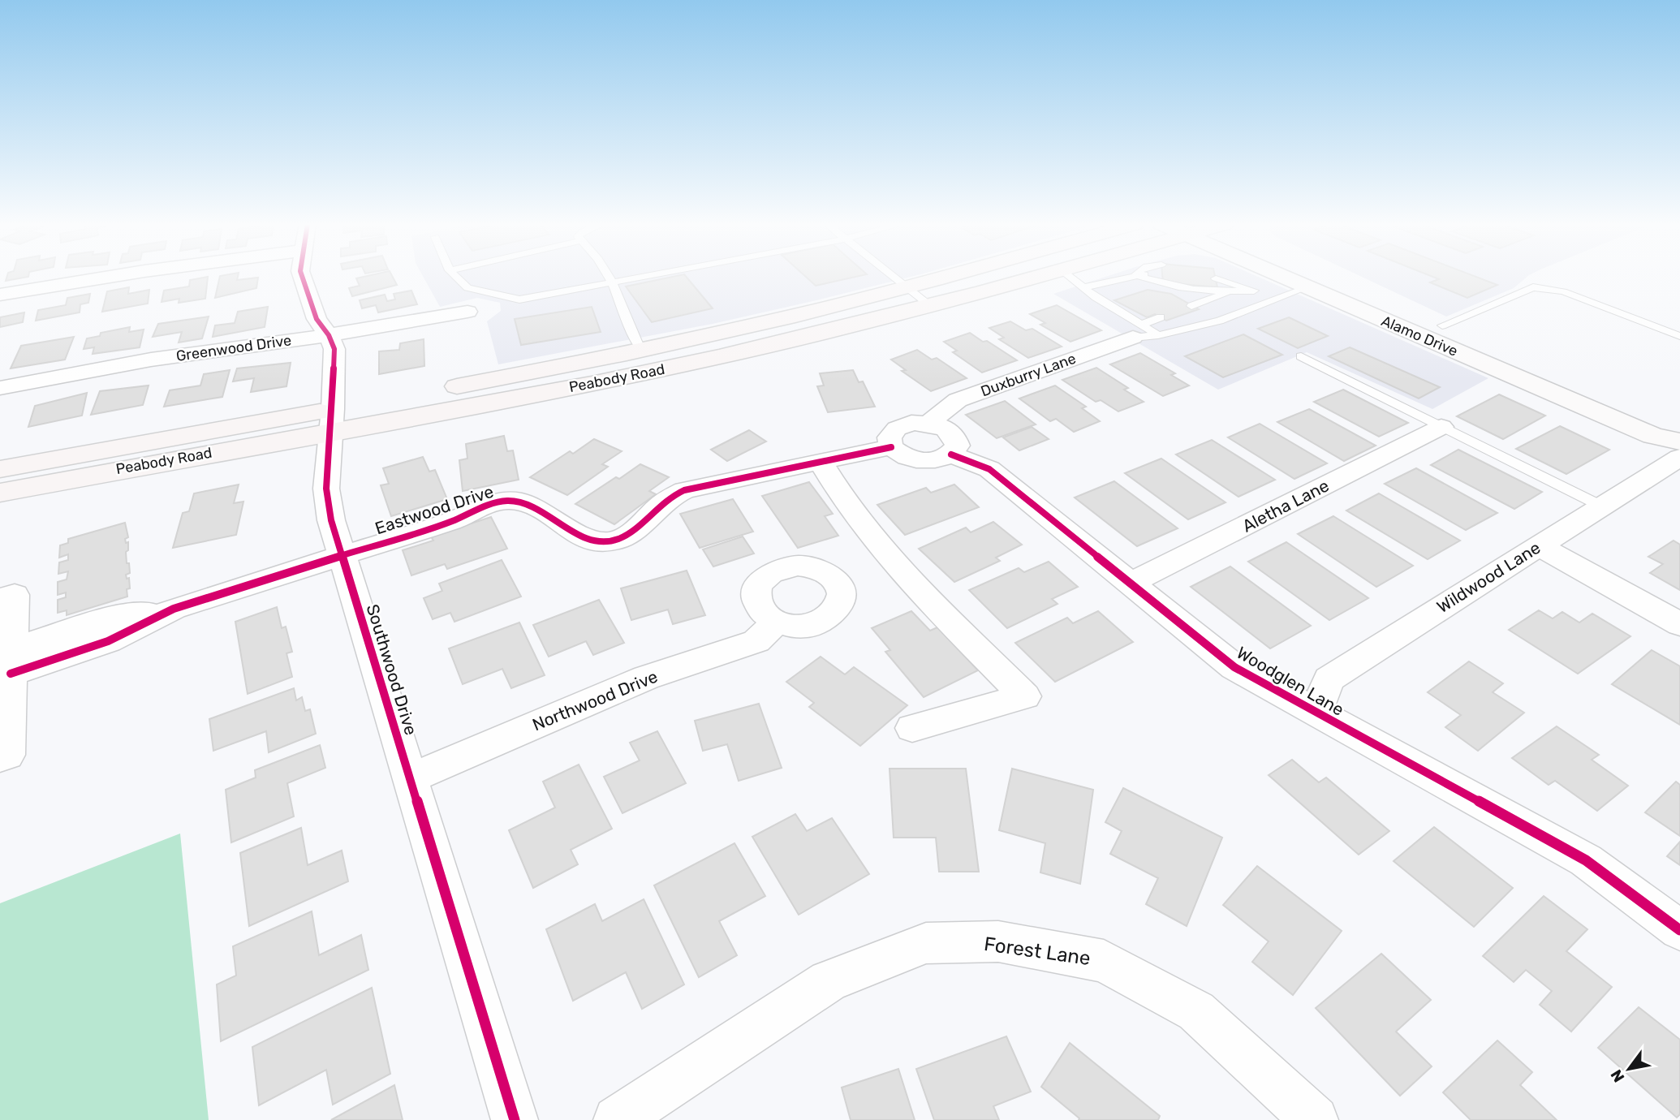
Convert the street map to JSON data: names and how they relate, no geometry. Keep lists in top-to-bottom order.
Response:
{
  "streets": {
    "main road": ["Alamo Drive", "Peabody Road"],
    "street": [
      "Greenwood Drive",
      "Duxburry Lane",
      "Aletha Lane",
      "Eastwood Drive",
      "Wildwood Lane",
      "Southwood Drive",
      "Woodglen Lane",
      "Northwood Drive",
      "Forest Lane"
    ]
  },
  "crossings": [
    ["Greenwood Drive", "Southwood Drive"],
    ["Duxburry Lane", "Eastwood Drive"],
    ["Duxburry Lane", "Woodglen Lane"],
    ["Peabody Road", "Southwood Drive"],
    ["Aletha Lane", "Woodglen Lane"],
    ["Eastwood Drive", "Southwood Drive"],
    ["Eastwood Drive", "Woodglen Lane"],
    ["Wildwood Lane", "Woodglen Lane"],
    ["Southwood Drive", "Northwood Drive"]
  ],
  "north": "bottom left"
}
